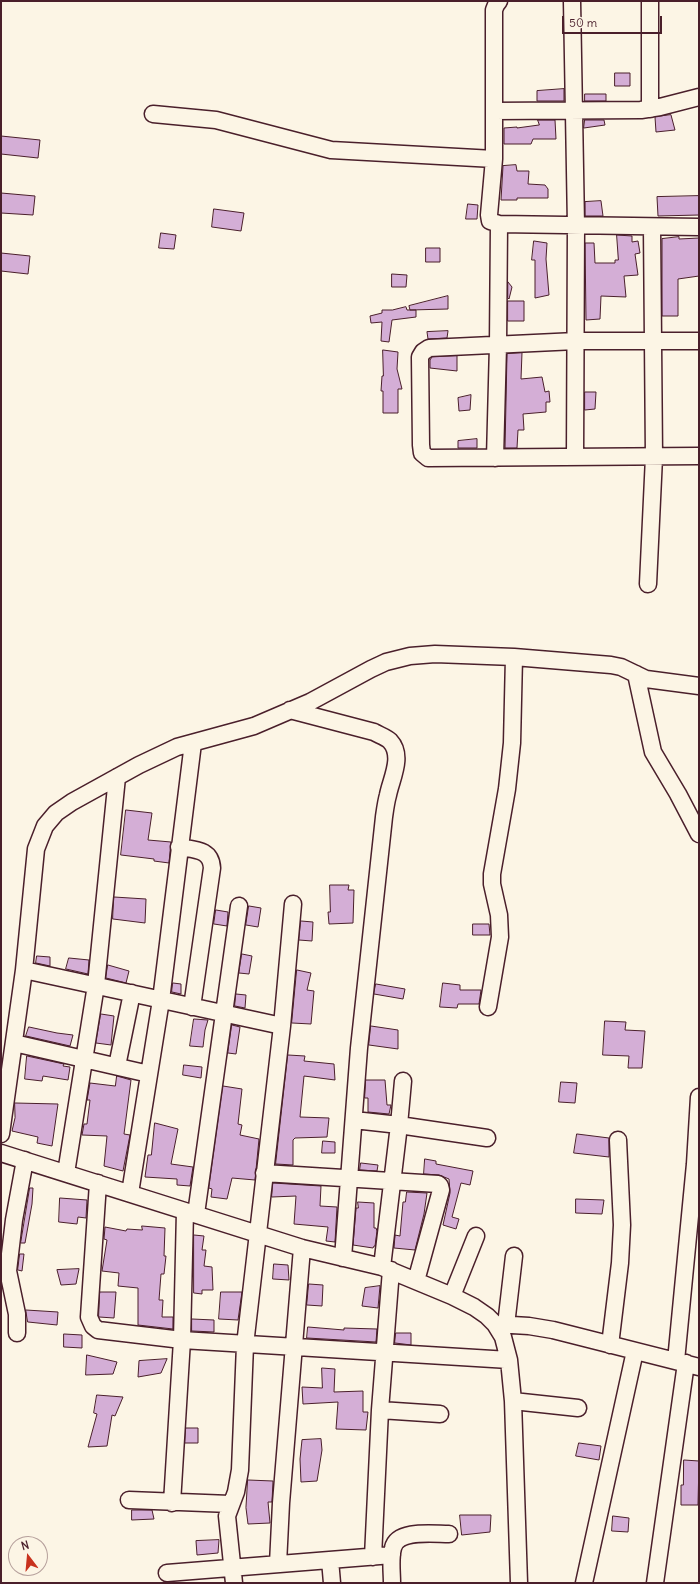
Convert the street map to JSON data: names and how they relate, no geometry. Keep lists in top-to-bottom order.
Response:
{
  "scale_bar": "50 m",
  "north": "top"
}
